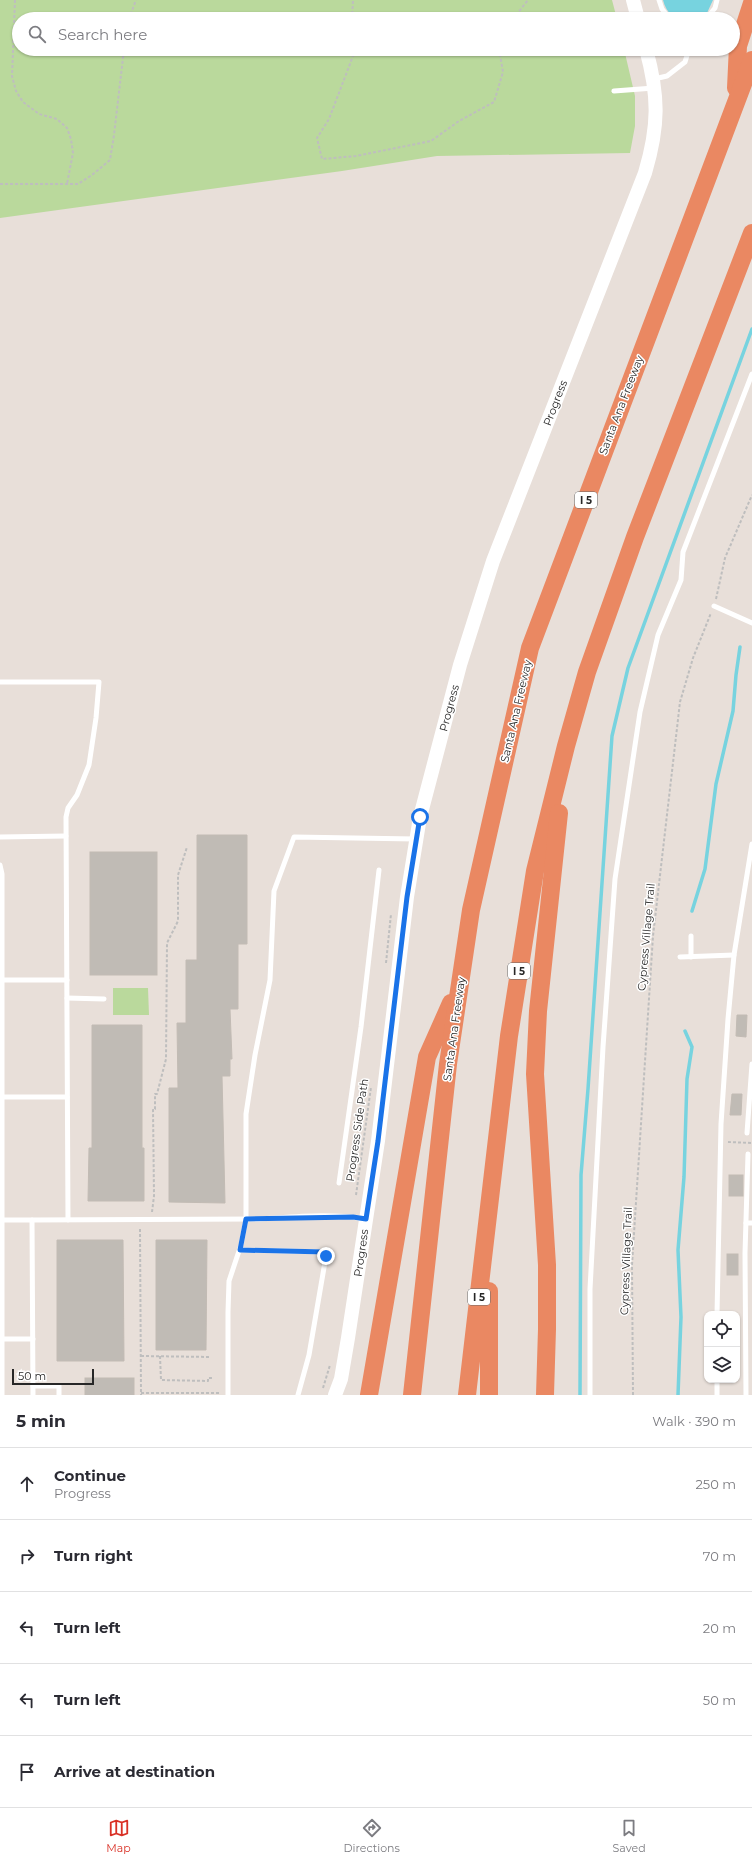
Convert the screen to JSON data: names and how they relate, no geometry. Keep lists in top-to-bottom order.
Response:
{
  "streets": {
    "highway": ["Santa Ana Freeway", "I 5"],
    "street": ["Progress"],
    "path": ["Cypress Village Trail", "Progress Side Path"]
  },
  "scale_bar": "50 m",
  "page": {
    "search": "Search here",
    "scale": "50 m",
    "heading": ["5 min", "Walk · 390 m"],
    "list": [
      ["Continue", "Progress", "250 m"],
      ["Turn right", "70 m"],
      ["Turn left", "20 m"],
      ["Turn left", "50 m"],
      "Arrive at destination"
    ],
    "nav": ["Map", "Directions", "Saved"]
  }
}
